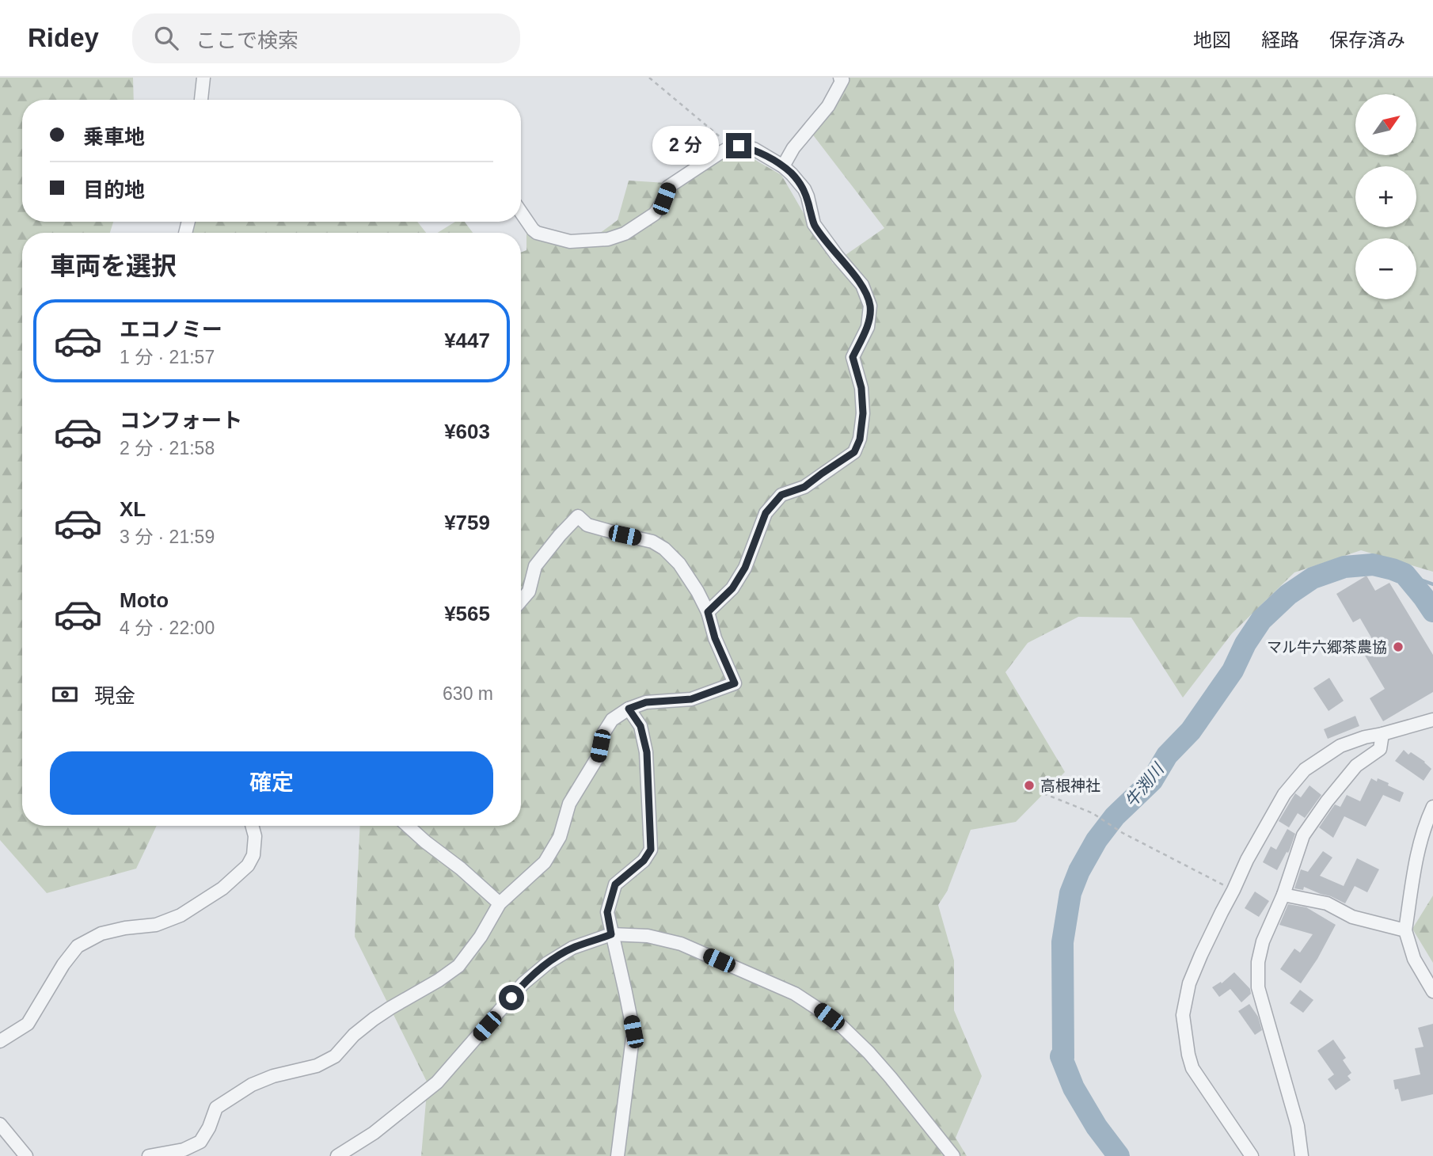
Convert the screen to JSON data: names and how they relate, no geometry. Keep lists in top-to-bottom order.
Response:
{
  "water": ["牛渕川"],
  "places": ["マル牛六郷茶農協", "高根神社"],
  "north": "top right",
  "page": {
    "header": "Ridey",
    "search": "ここで検索",
    "nav": ["地図", "経路", "保存済み"],
    "map_buttons": ["+", "−"],
    "banner": ["乗車地", "目的地"],
    "bubble": "2 分",
    "heading": "車両を選択",
    "list": [
      {
        "name": "エコノミー",
        "note": "1 分 · 21:57",
        "value": "¥447"
      },
      {
        "name": "コンフォート",
        "note": "2 分 · 21:58",
        "value": "¥603"
      },
      {
        "name": "XL",
        "note": "3 分 · 21:59",
        "value": "¥759"
      },
      {
        "name": "Moto",
        "note": "4 分 · 22:00",
        "value": "¥565"
      }
    ],
    "pay": ["現金", "630 m"],
    "buttons": "確定"
  }
}
